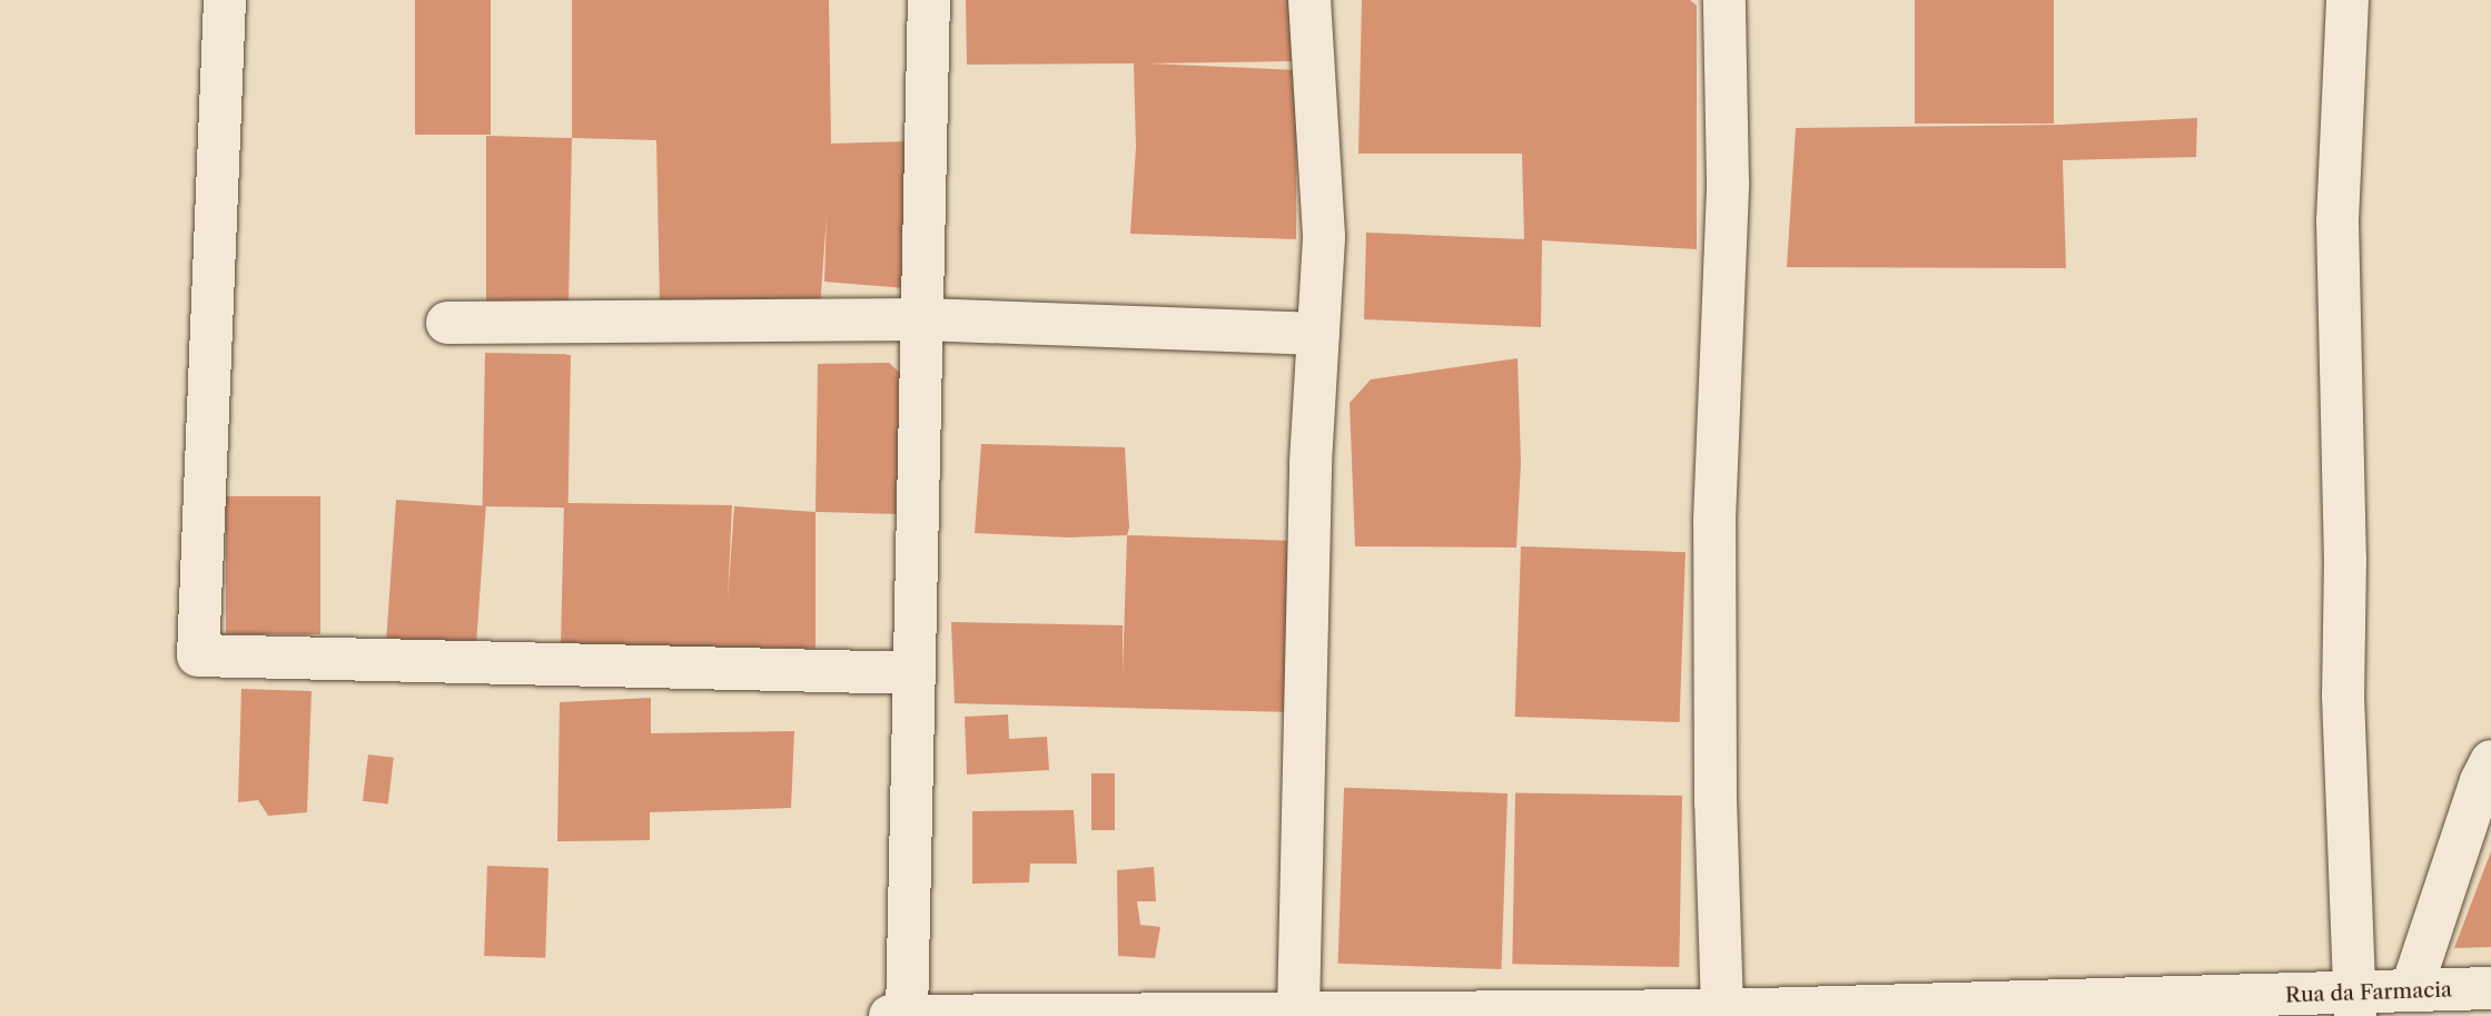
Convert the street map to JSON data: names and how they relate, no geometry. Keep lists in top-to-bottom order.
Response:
{
  "streets": {
    "street": ["Rua da Farmacia"]
  }
}
